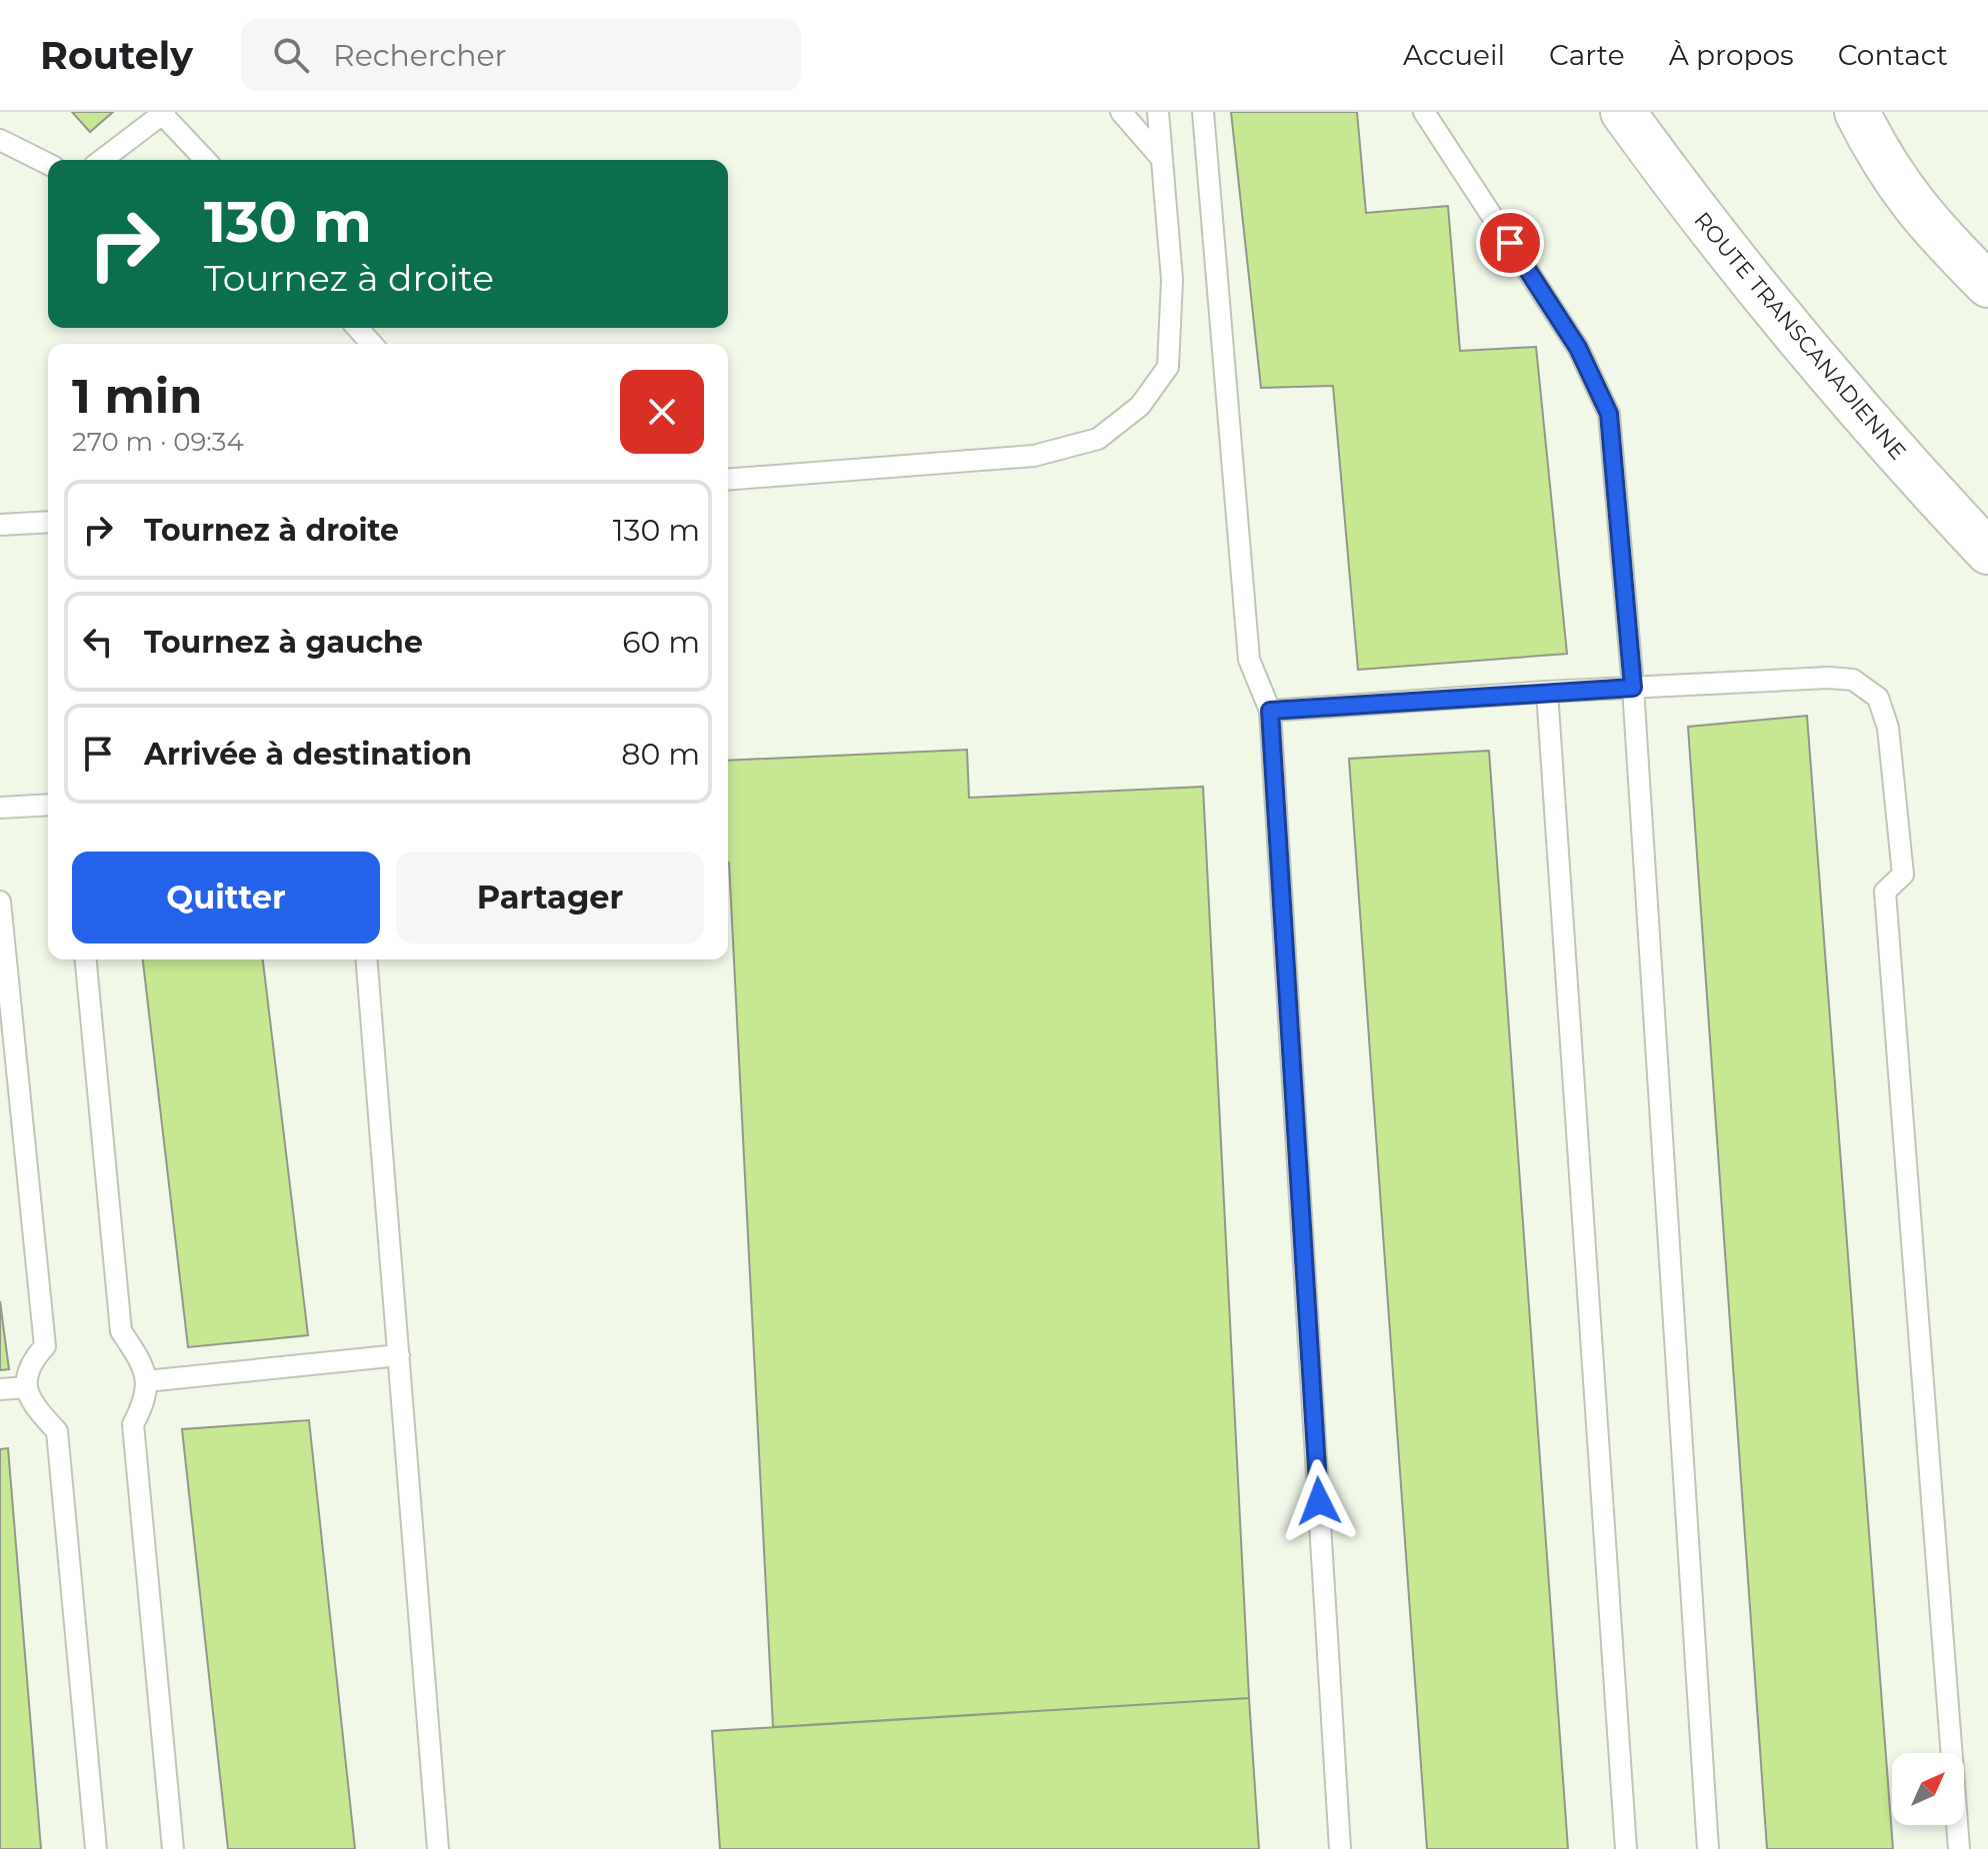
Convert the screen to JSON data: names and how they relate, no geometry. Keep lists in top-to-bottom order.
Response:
{
  "streets": {
    "main road": ["ROUTE TRANSCANADIENNE"]
  },
  "north": "top right",
  "page": {
    "header": "Routely",
    "search": "Rechercher",
    "nav": [
      "Accueil",
      "Carte",
      "À propos",
      "Contact"
    ],
    "turn": ["130 m", "Tournez à droite"],
    "heading": ["1 min", "270 m · 09:34"],
    "list": [
      {
        "name": "Tournez à droite",
        "value": "130 m"
      },
      {
        "name": "Tournez à gauche",
        "value": "60 m"
      },
      {
        "name": "Arrivée à destination",
        "value": "80 m"
      }
    ],
    "buttons": ["Quitter", "Partager"]
  }
}
